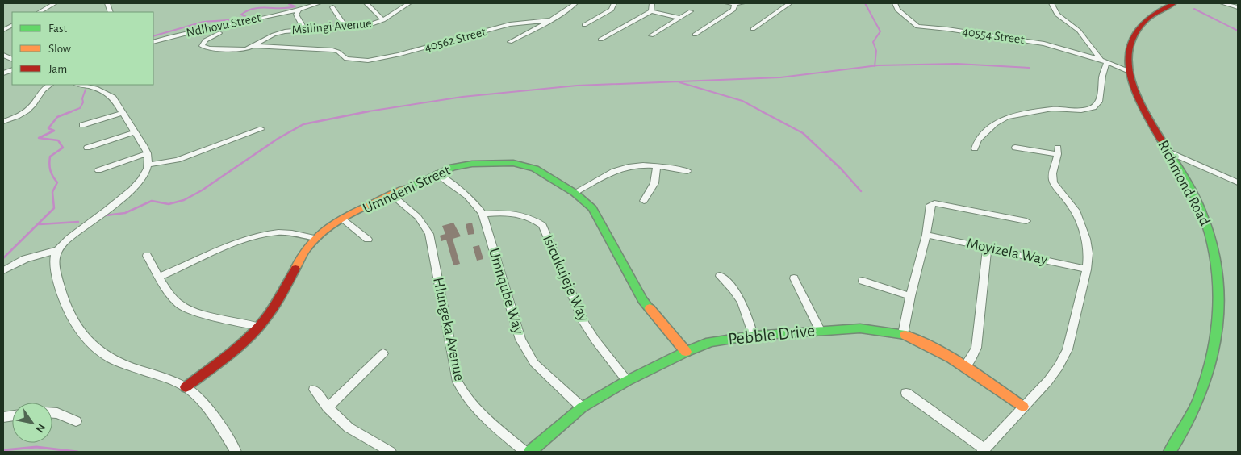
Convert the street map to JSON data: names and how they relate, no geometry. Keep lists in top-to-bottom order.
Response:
{
  "streets": {
    "main road": ["Richmond Road", "Umndeni Street", "Pebble Drive"],
    "street": [
      "Ndlhovu Street",
      "Msilingi Avenue",
      "40554 Street",
      "40562 Street",
      "Moyizela Way",
      "Isicukujeje Way",
      "Umnqube Way",
      "Hlungeka Avenue"
    ]
  },
  "crossings": [
    ["Msilingi Avenue", "40562 Street"],
    ["40554 Street", "Richmond Road"],
    ["Umndeni Street", "Umnqube Way"],
    ["Umndeni Street", "Hlungeka Avenue"],
    ["Umndeni Street", "Pebble Drive"],
    ["Isicukujeje Way", "Umnqube Way"],
    ["Isicukujeje Way", "Pebble Drive"],
    ["Umnqube Way", "Pebble Drive"]
  ],
  "legend": ["Fast", "Slow", "Jam"],
  "north": "bottom right"
}
